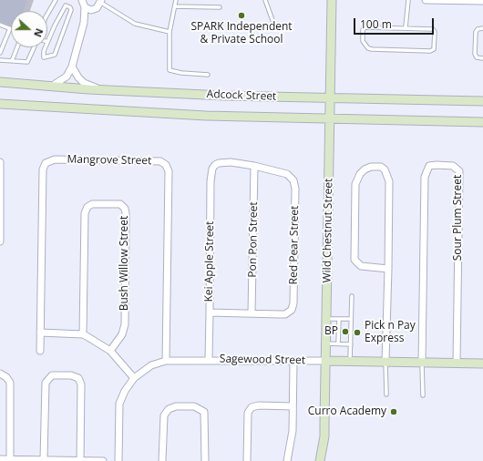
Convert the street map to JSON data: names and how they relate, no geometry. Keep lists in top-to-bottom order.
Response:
{
  "streets": {
    "main road": ["Adcock Street", "Wild Chestnut Street", "Sagewood Street"],
    "street": [
      "Mangrove Street",
      "Sour Plum Street",
      "Pon Pon Street",
      "Red Pear Street",
      "Kei Apple Street",
      "Bush Willow Street"
    ]
  },
  "crossings": [
    ["Adcock Street", "Wild Chestnut Street"],
    ["Mangrove Street", "Sagewood Street"],
    ["Sour Plum Street", "Sagewood Street"],
    ["Wild Chestnut Street", "Sagewood Street"],
    ["Pon Pon Street", "Red Pear Street"],
    ["Red Pear Street", "Kei Apple Street"],
    ["Kei Apple Street", "Sagewood Street"]
  ],
  "places": [
    "SPARK Independent & Private School",
    "BP",
    "Pick n Pay Express",
    "Curro Academy"
  ],
  "scale_bar": "100 m",
  "north": "right"
}
